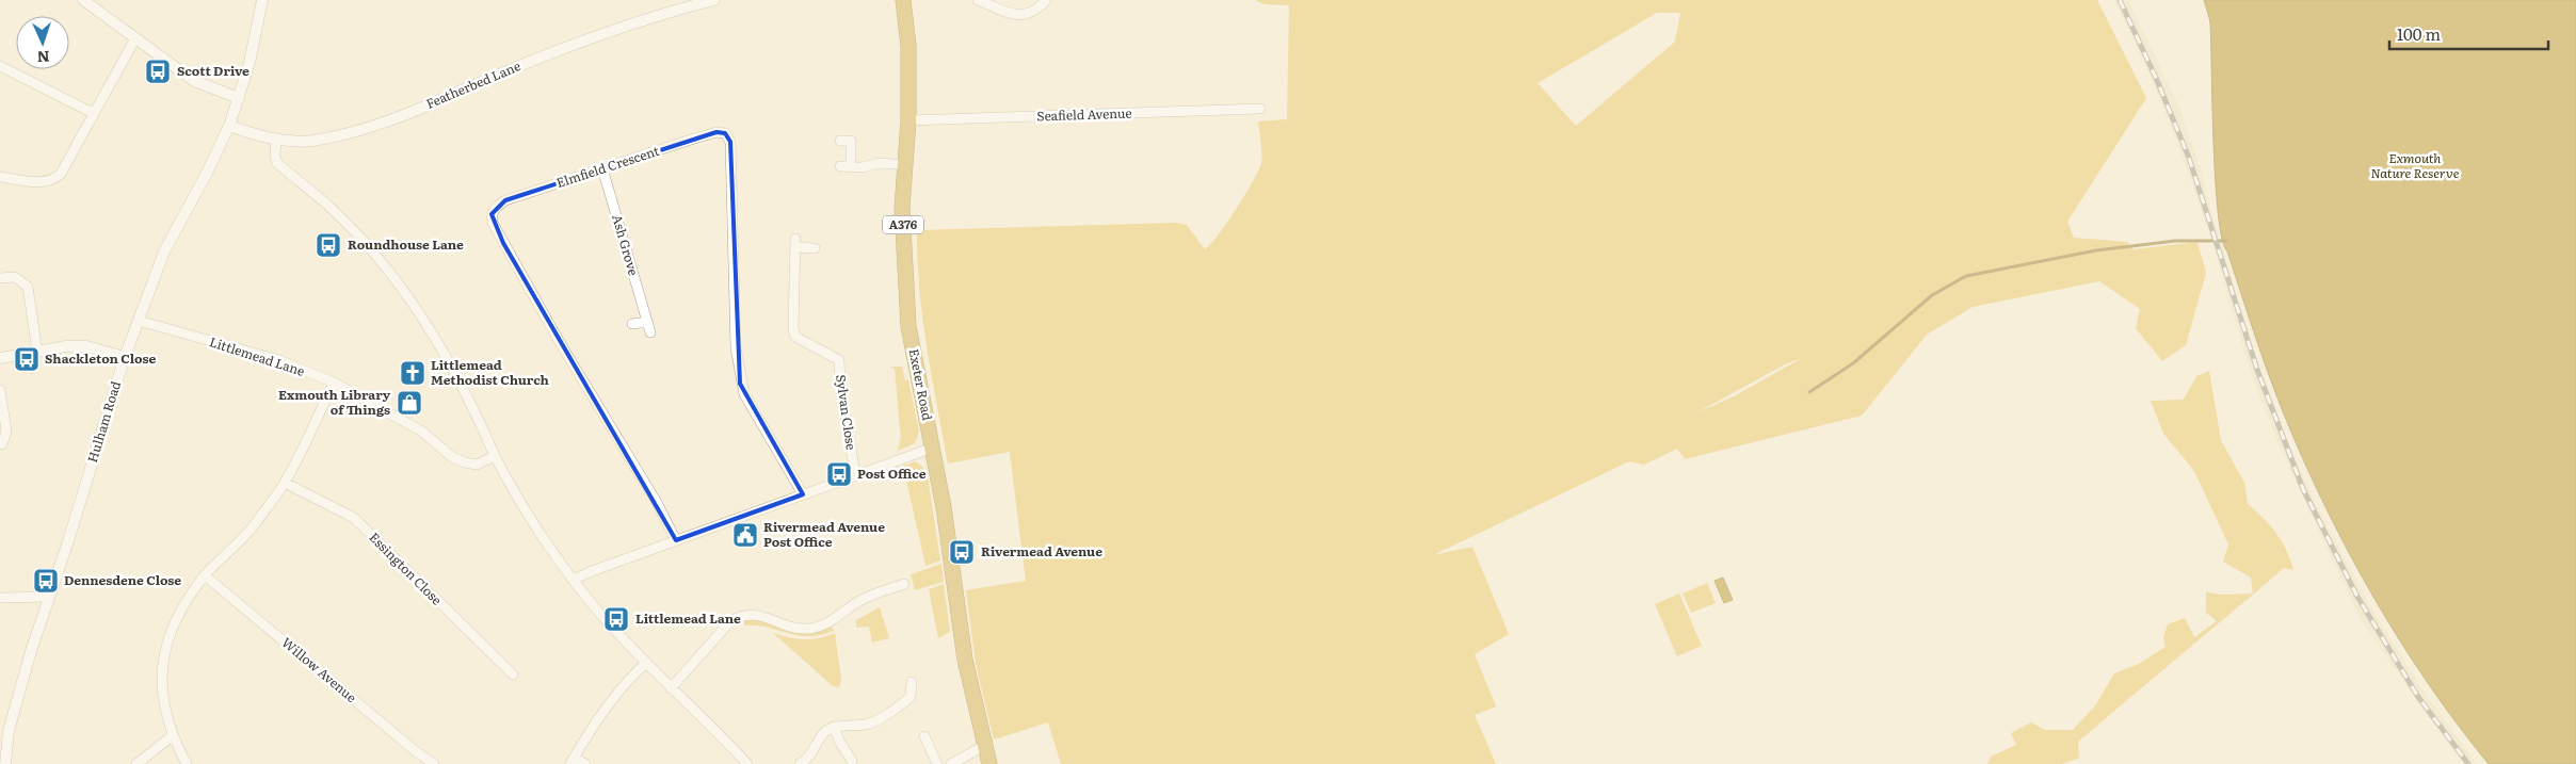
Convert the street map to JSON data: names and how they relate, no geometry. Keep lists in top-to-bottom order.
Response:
{
  "streets": {
    "highway": ["A376", "Exeter Road"],
    "street": [
      "Featherbed Lane",
      "Seafield Avenue",
      "Elmfield Crescent",
      "Ash Grove",
      "Littlemead Lane",
      "Sylvan Close",
      "Hulham Road",
      "Essington Close",
      "Willow Avenue"
    ]
  },
  "crossings": [
    ["Featherbed Lane", "Hulham Road"],
    ["Seafield Avenue", "Exeter Road"],
    ["Elmfield Crescent", "Ash Grove"],
    ["Littlemead Lane", "Hulham Road"]
  ],
  "parks": ["Exmouth Nature Reserve"],
  "places": {
    "bus stop": [
      "Scott Drive",
      "Roundhouse Lane",
      "Shackleton Close",
      "Post Office",
      "Rivermead Avenue",
      "Dennesdene Close",
      "Littlemead Lane"
    ],
    "church": ["Littlemead Methodist Church"],
    "shop": ["Exmouth Library of Things"],
    "public building": ["Rivermead Avenue Post Office"]
  },
  "scale_bar": "100 m",
  "north": "bottom"
}
